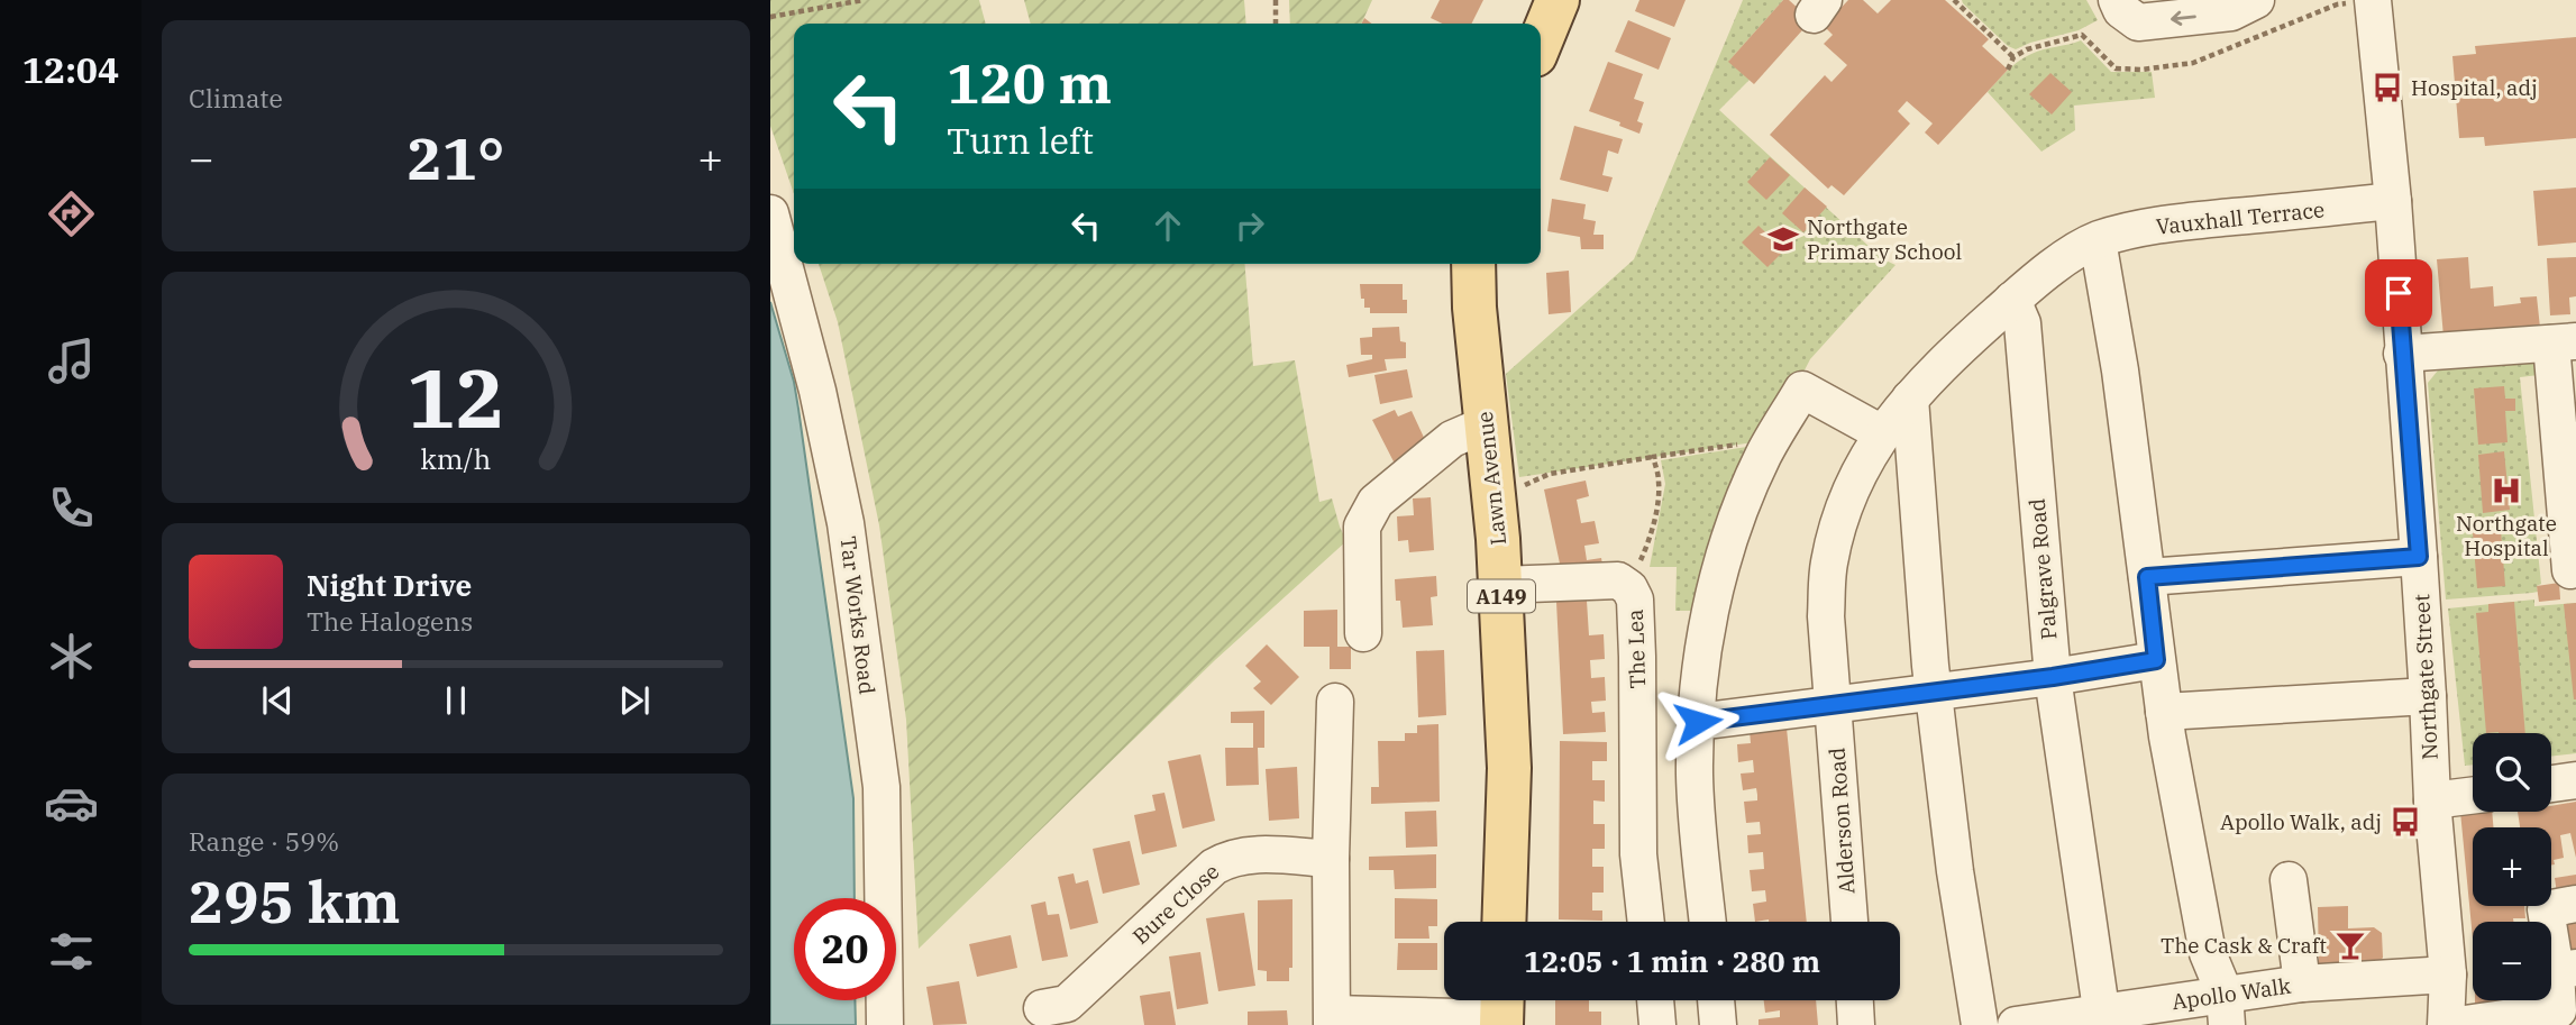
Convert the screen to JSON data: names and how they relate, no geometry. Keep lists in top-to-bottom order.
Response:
{
  "streets": {
    "main road": ["Lawn Avenue", "A149"],
    "street": [
      "Vauxhall Terrace",
      "Palgrave Road",
      "Tar Works Road",
      "The Lea",
      "Northgate Street",
      "Alderson Road",
      "Bure Close",
      "Apollo Walk"
    ]
  },
  "crossings": [
    ["Vauxhall Terrace", "Palgrave Road"],
    ["Vauxhall Terrace", "Northgate Street"],
    ["Vauxhall Terrace", "Alderson Road"],
    ["Lawn Avenue", "The Lea"],
    ["Palgrave Road", "Alderson Road"],
    ["Palgrave Road", "Apollo Walk"],
    ["Northgate Street", "Apollo Walk"]
  ],
  "places": {
    "bus stop": ["Hospital, adj", "Apollo Walk, adj"],
    "school or university": ["Northgate Primary School"],
    "hospital": ["Northgate Hospital"],
    "bar": ["The Cask & Craft"]
  },
  "page": {
    "tabs": "12:04",
    "tile": [
      "Climate",
      ["Range · 59%", "295 km"]
    ],
    "turn": ["120 m", "Turn left"],
    "heat": ["−", "21°", "+"],
    "song": ["Night Drive", "The Halogens"],
    "map_buttons": ["+", "−"],
    "limit": "20",
    "trip": "12:05 · 1 min · 280 m",
    "gauge": ["12", "km/h"]
  }
}
